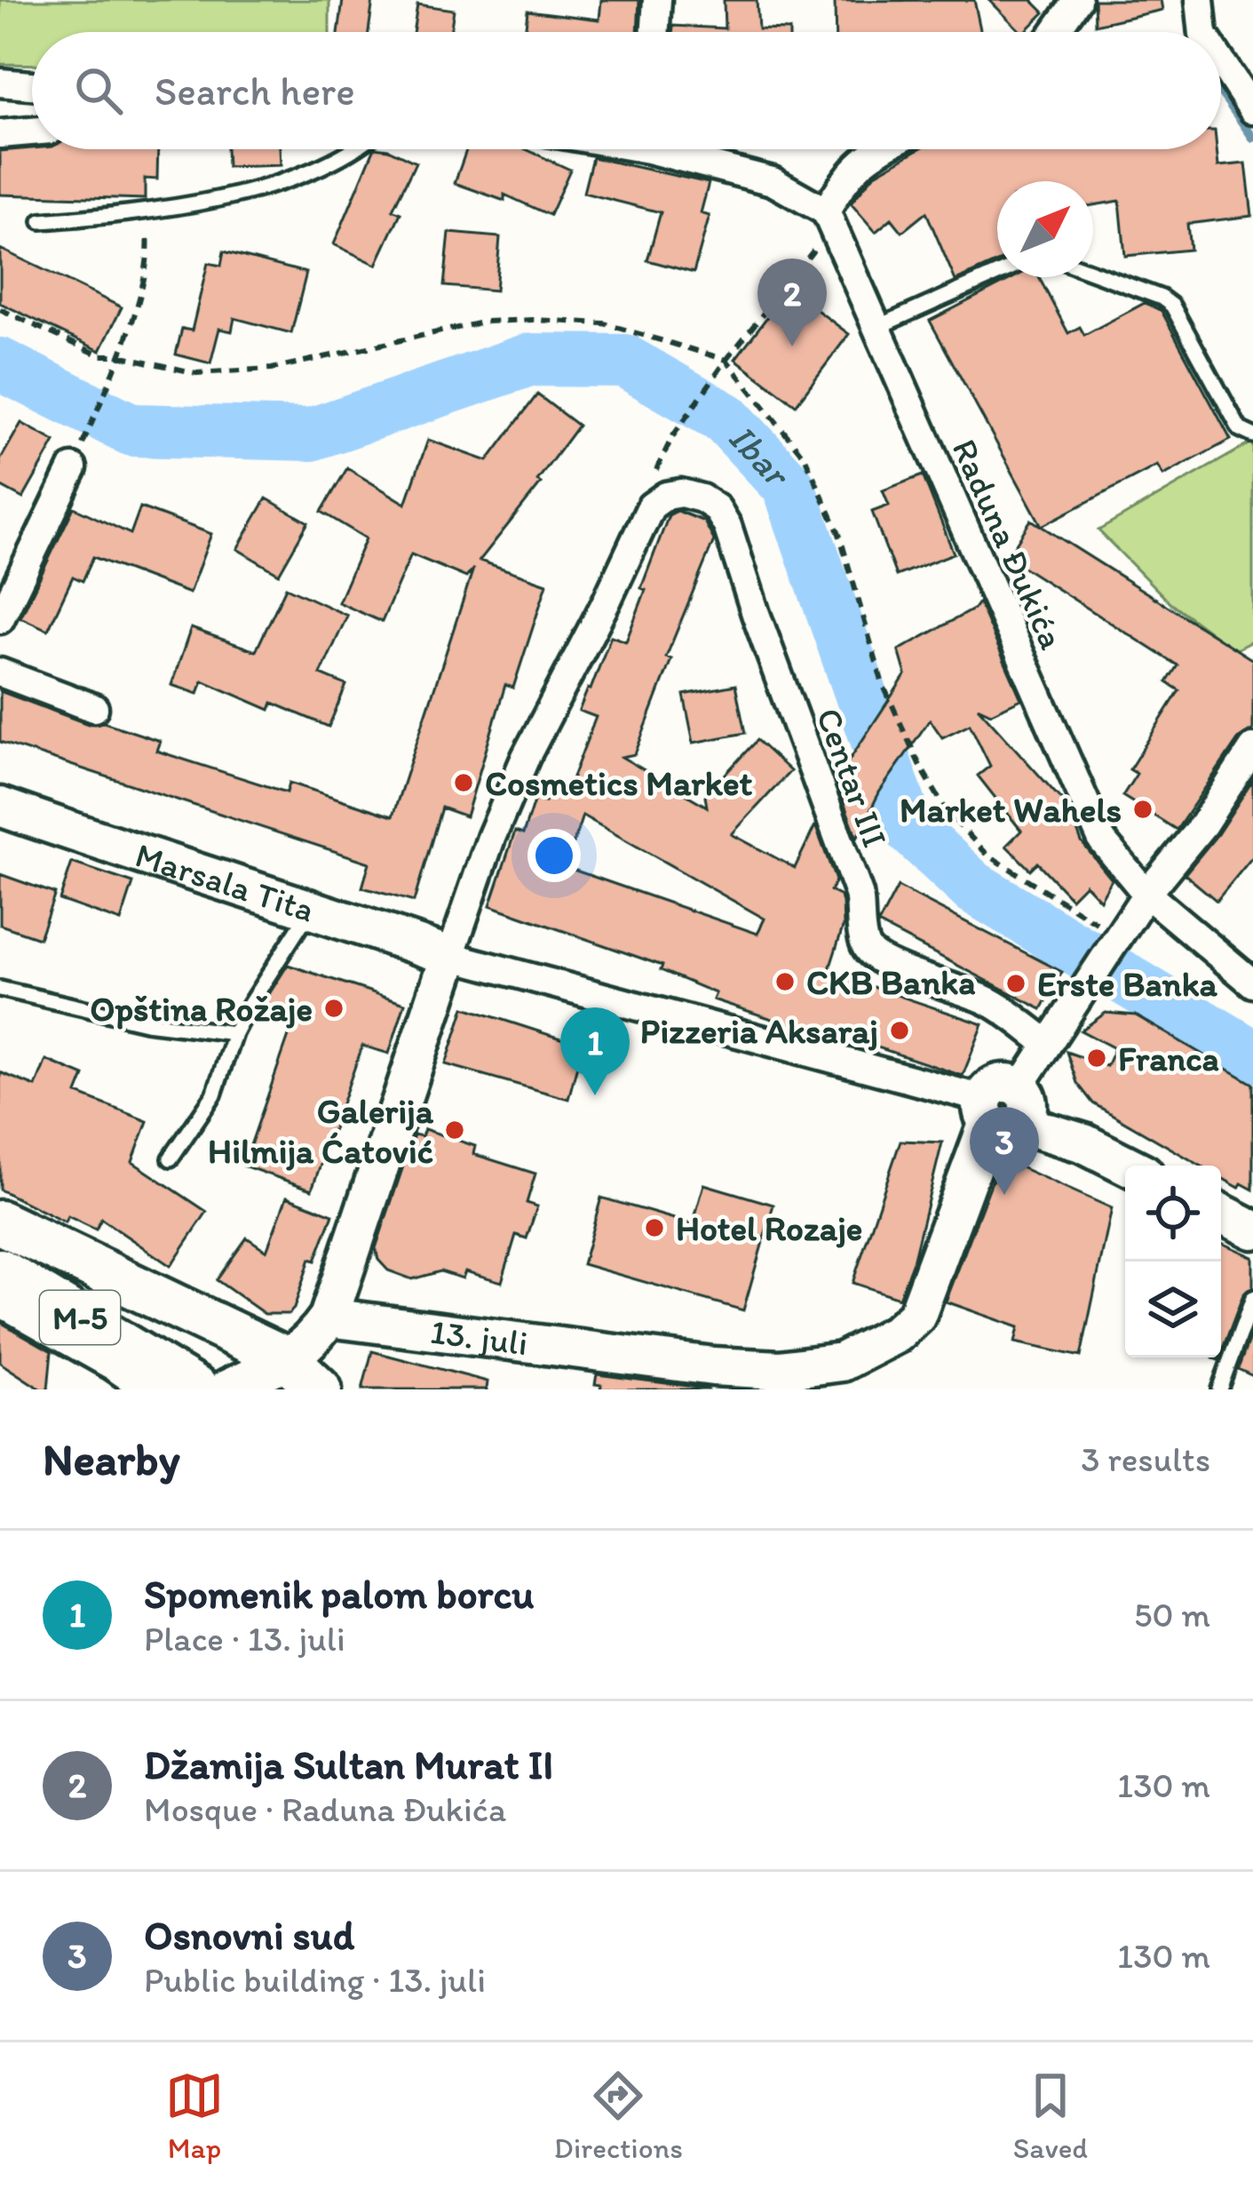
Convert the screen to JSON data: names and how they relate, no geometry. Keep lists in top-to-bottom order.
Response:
{
  "streets": {
    "main road": ["M-5"],
    "street": [
      "Raduna Ðukića",
      "Centar III",
      "Marsala Tita",
      "13. juli"
    ]
  },
  "crossings": [
    ["Centar III", "Marsala Tita"]
  ],
  "water": ["Ibar"],
  "places": [
    "Cosmetics Market",
    "Market Wahels",
    "CKB Banka",
    "Erste Banka",
    "Opština Rožaje",
    "Pizzeria Aksaraj",
    "Franca",
    "Galerija Hilmija Ćatović",
    "Hotel Rozaje"
  ],
  "north": "top right",
  "page": {
    "search": "Search here",
    "pins": ["2", "1", "3"],
    "heading": ["Nearby", "3 results"],
    "list": [
      {
        "mark": "1",
        "name": "Spomenik palom borcu",
        "note": "Place · 13. juli",
        "value": "50 m"
      },
      {
        "mark": "2",
        "name": "Džamija Sultan Murat II",
        "note": "Mosque · Raduna Ðukića",
        "value": "130 m"
      },
      {
        "mark": "3",
        "name": "Osnovni sud",
        "note": "Public building · 13. juli",
        "value": "130 m"
      }
    ],
    "nav": ["Map", "Directions", "Saved"]
  }
}
